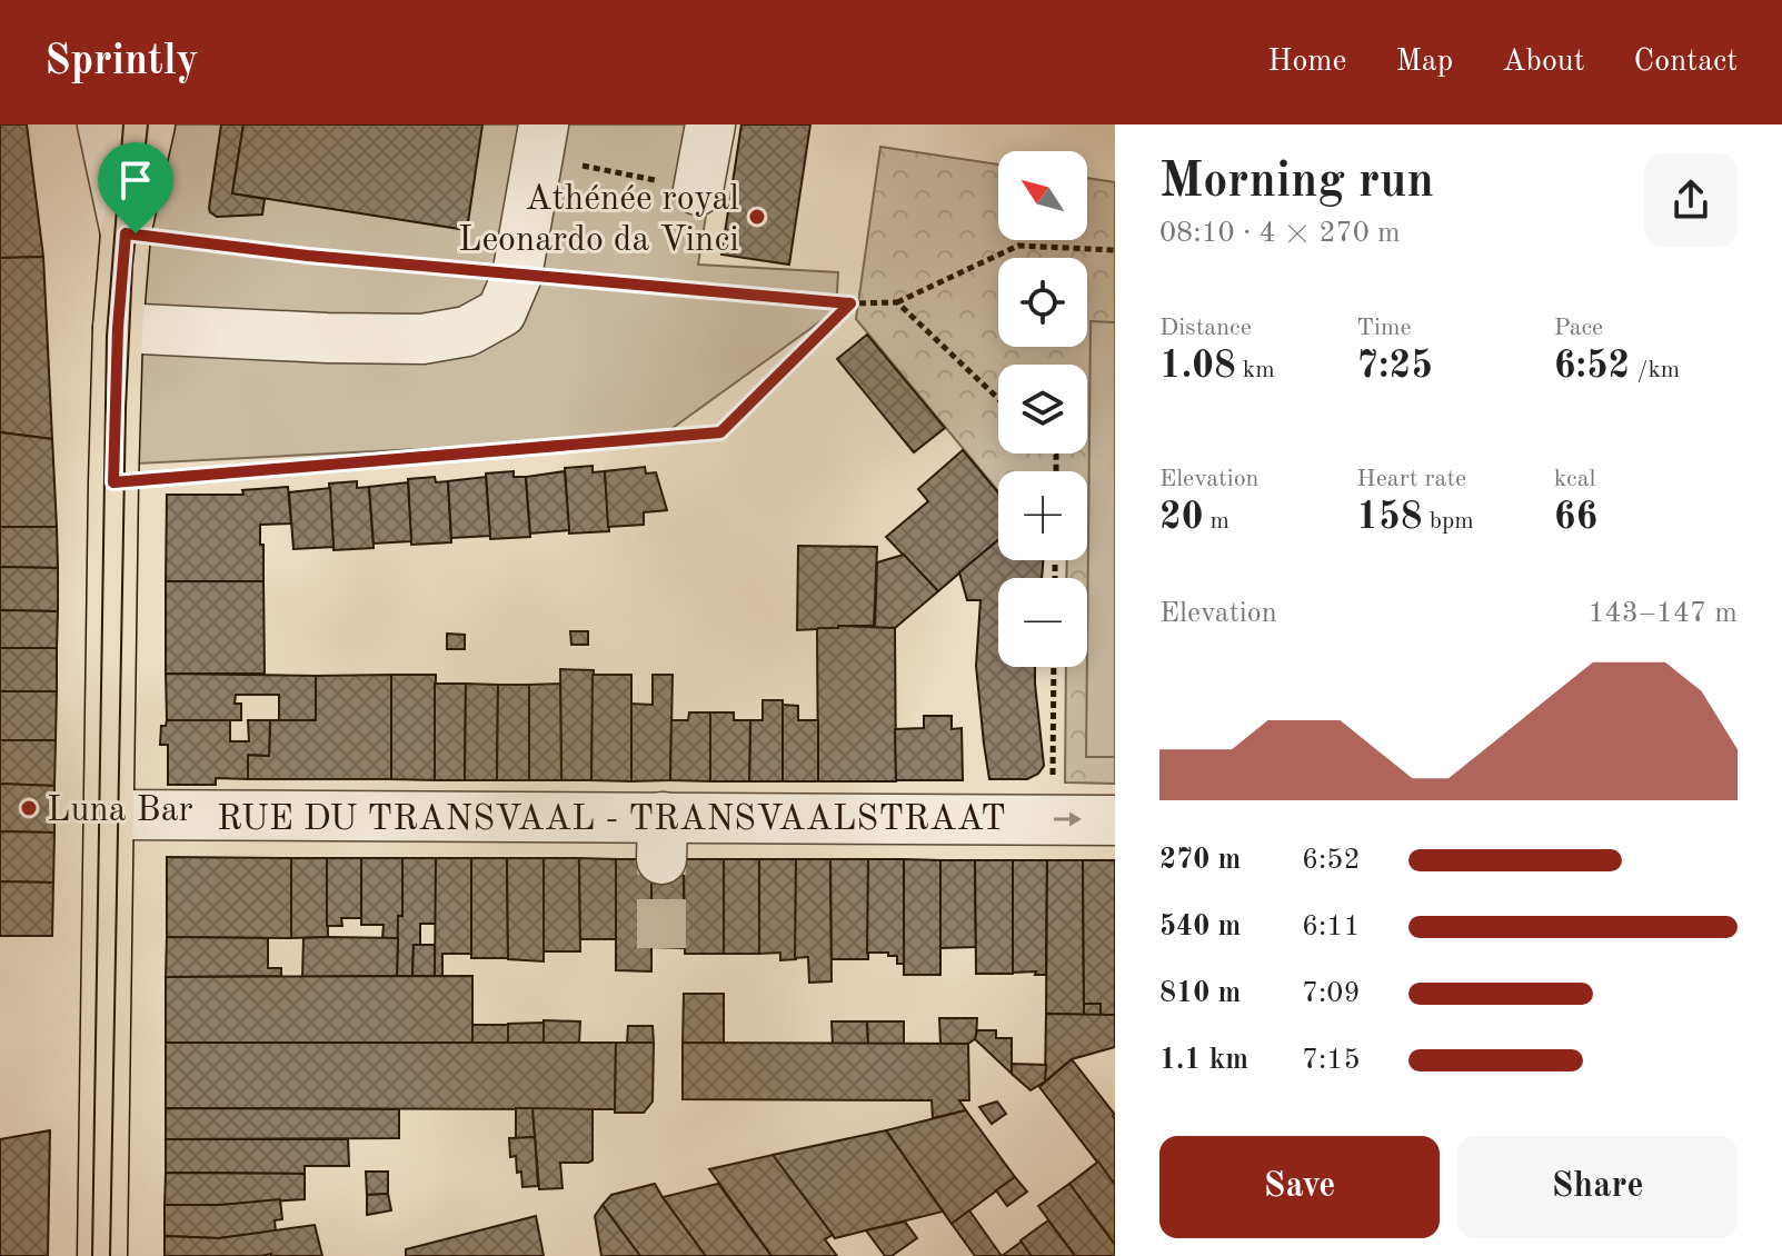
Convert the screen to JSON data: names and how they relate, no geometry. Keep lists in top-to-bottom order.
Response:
{
  "streets": {
    "street": ["RUE DU TRANSVAAL - TRANSVAALSTRAAT"]
  },
  "places": ["Athénée royal Leonardo da Vinci", "Luna Bar"],
  "north": "top left",
  "page": {
    "header": "Sprintly",
    "nav": [
      "Home",
      "Map",
      "About",
      "Contact"
    ],
    "heading": ["Morning run", "08:10 · 4 × 270 m"],
    "map_buttons": ["+", "−"],
    "stats": [
      ["Distance", "1.08 km"],
      ["Time", "7:25"],
      ["Pace", "6:52 /km"],
      ["Elevation", "20 m"],
      ["Heart rate", "158 bpm"],
      ["kcal", "66"]
    ],
    "chart": ["Elevation", "143–147 m"],
    "list": [
      {
        "name": "270 m",
        "note": "6:52"
      },
      {
        "name": "540 m",
        "note": "6:11"
      },
      {
        "name": "810 m",
        "note": "7:09"
      },
      {
        "name": "1.1 km",
        "note": "7:15"
      }
    ],
    "buttons": ["Save", "Share"]
  }
}
